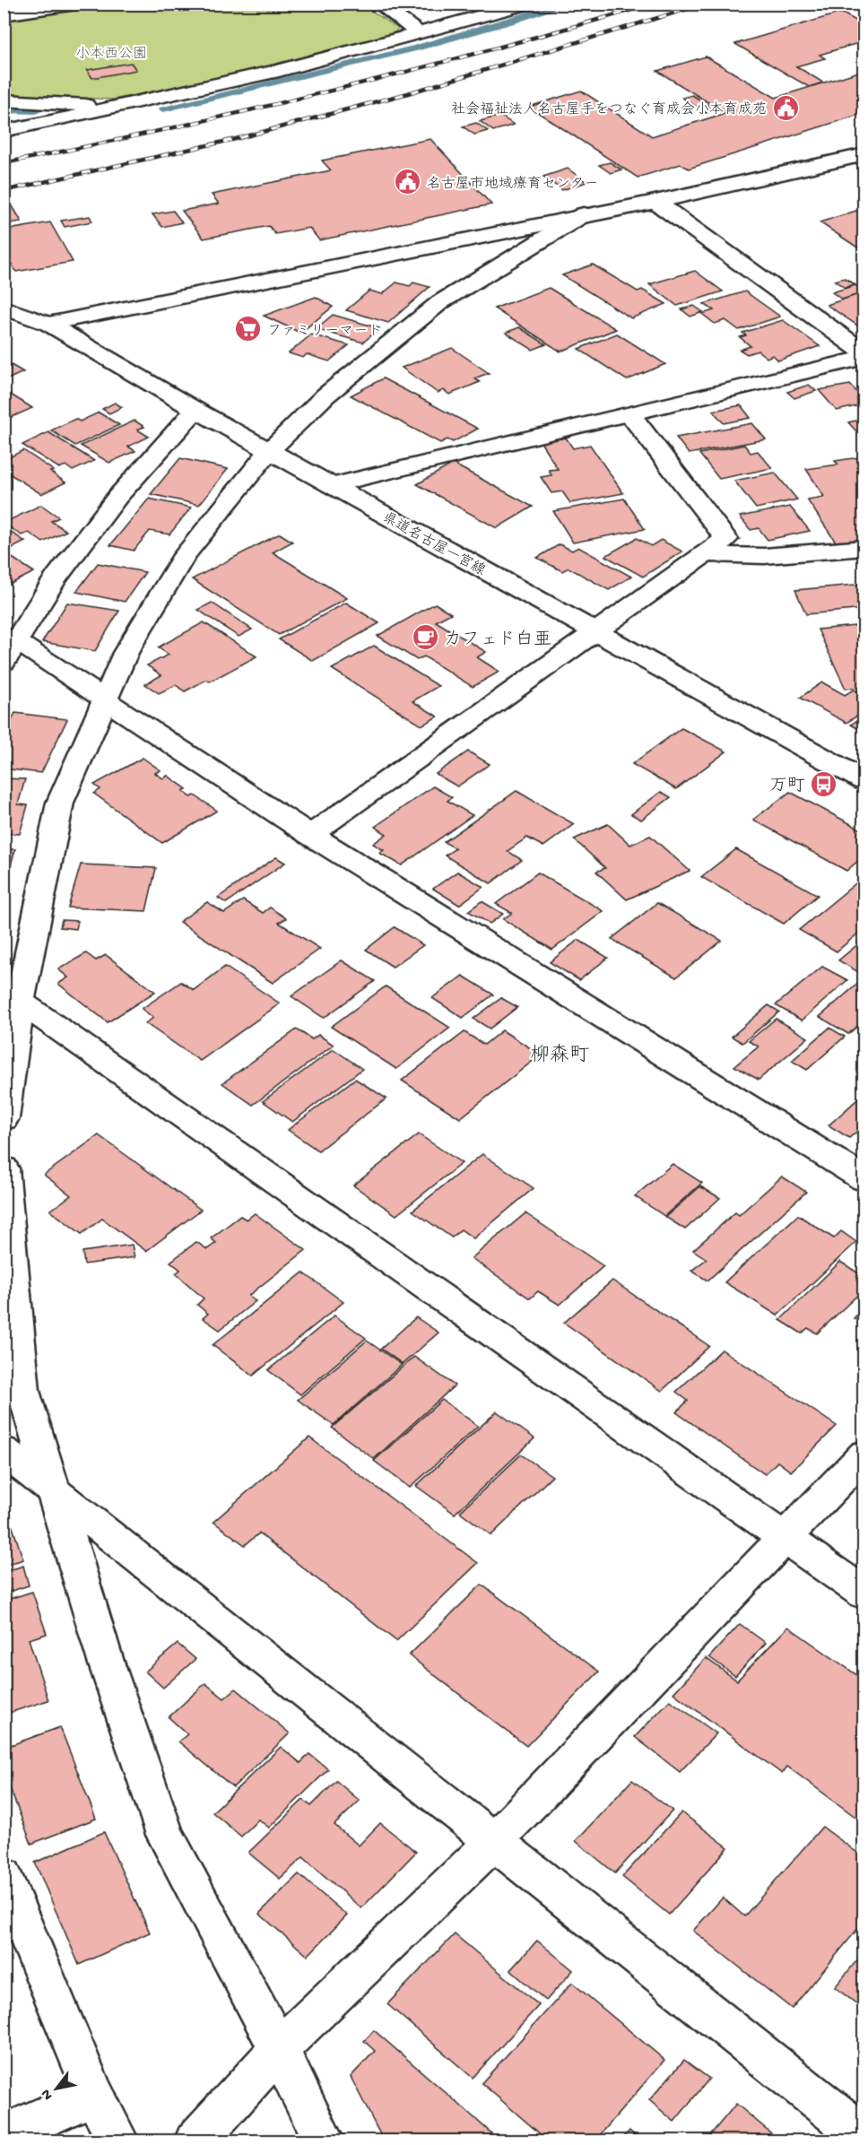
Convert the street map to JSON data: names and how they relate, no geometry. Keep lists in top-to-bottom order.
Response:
{
  "streets": {
    "street": ["県道名古屋一宮線"]
  },
  "districts": ["柳森町"],
  "parks": ["小本西公園"],
  "places": {
    "public building": ["社会福祉法人名古屋手をつなぐ育成会小本育成苑", "名古屋市地域療育センター"],
    "supermarket": ["ファミリーマート"],
    "cafe": ["カフェド白亜"],
    "bus stop": ["万町"]
  },
  "north": "bottom left"
}
